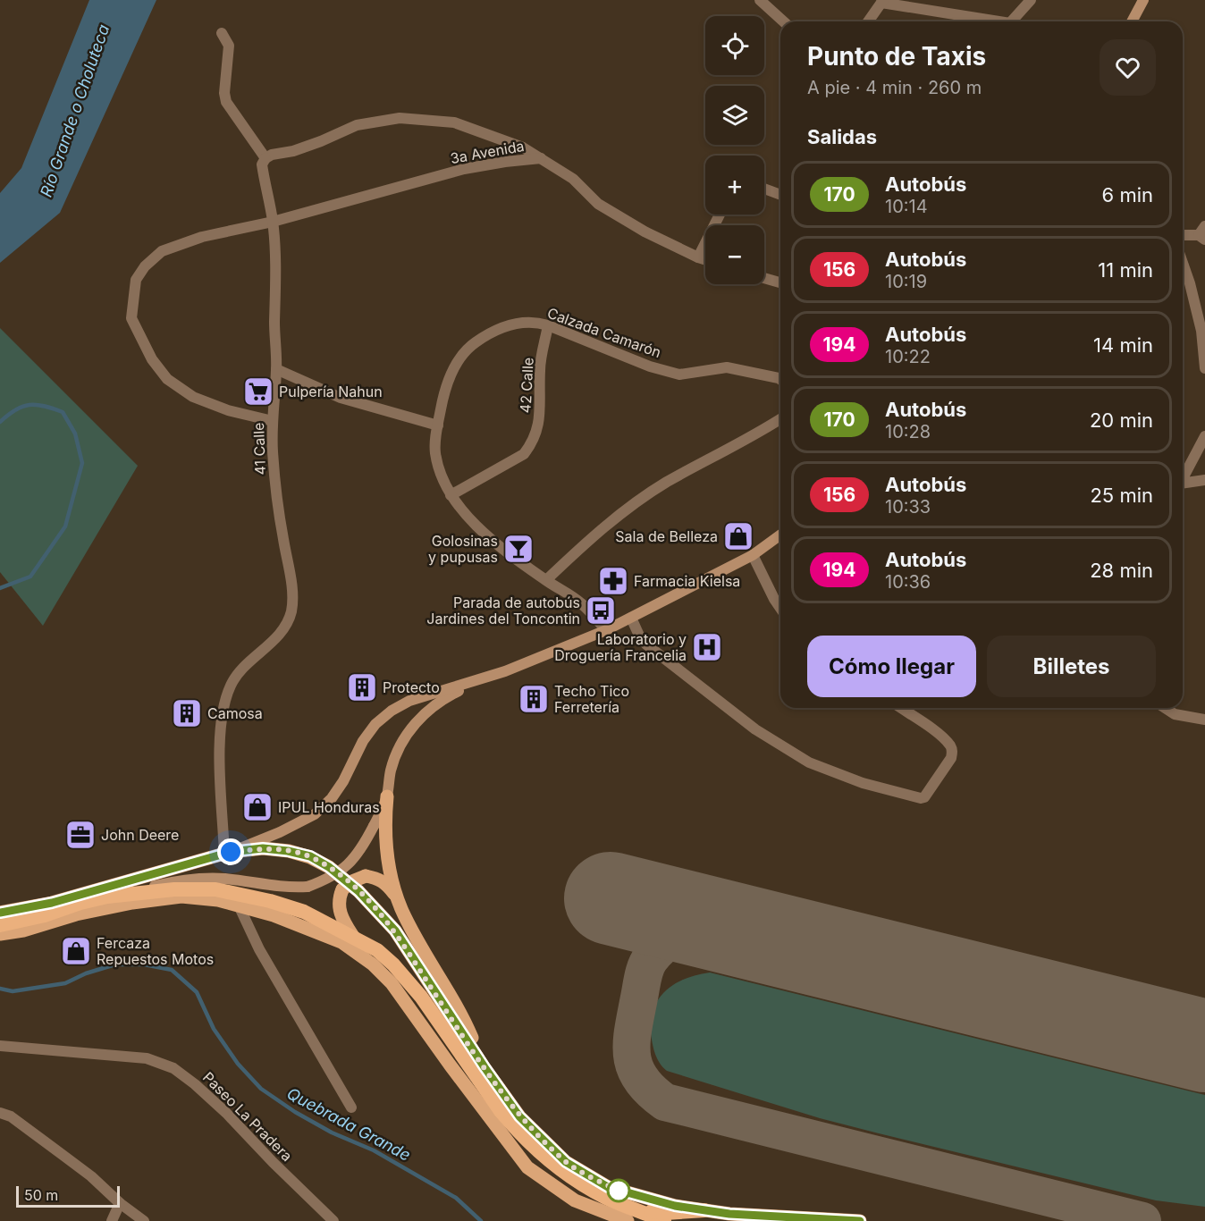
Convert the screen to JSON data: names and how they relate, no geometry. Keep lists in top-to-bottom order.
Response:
{
  "streets": {
    "street": [
      "3a Avenida",
      "Calzada Camarón",
      "42 Calle",
      "41 Calle",
      "Paseo La Pradera"
    ]
  },
  "crossings": [
    ["3a Avenida", "41 Calle"],
    ["Calzada Camarón", "42 Calle"]
  ],
  "water": ["Río Grande o Choluteca", "Quebrada Grande"],
  "places": {
    "supermarket": ["Pulpería Nahun"],
    "shop": ["Sala de Belleza", "IPUL Honduras", "Fercaza Repuestos Motos"],
    "bar": ["Golosinas y pupusas"],
    "pharmacy": ["Farmacia Kielsa"],
    "bus stop": ["Parada de autobús Jardines del Toncontin"],
    "hospital": ["Laboratorio y Droguería Francelia"],
    "building": ["Protecto", "Techo Tico Ferretería", "Camosa"],
    "office": ["John Deere"]
  },
  "lines": ["bus line 170"],
  "scale_bar": "50 m",
  "page": {
    "map_buttons": ["+", "−"],
    "heading": [
      ["Punto de Taxis", "A pie · 4 min · 260 m"],
      "Salidas"
    ],
    "list": [
      {
        "mark": "170",
        "name": "Autobús",
        "note": "10:14",
        "value": "6 min"
      },
      {
        "mark": "156",
        "name": "Autobús",
        "note": "10:19",
        "value": "11 min"
      },
      {
        "mark": "194",
        "name": "Autobús",
        "note": "10:22",
        "value": "14 min"
      },
      {
        "mark": "170",
        "name": "Autobús",
        "note": "10:28",
        "value": "20 min"
      },
      {
        "mark": "156",
        "name": "Autobús",
        "note": "10:33",
        "value": "25 min"
      },
      {
        "mark": "194",
        "name": "Autobús",
        "note": "10:36",
        "value": "28 min"
      }
    ],
    "buttons": ["Cómo llegar", "Billetes"],
    "scale": "50 m"
  }
}
